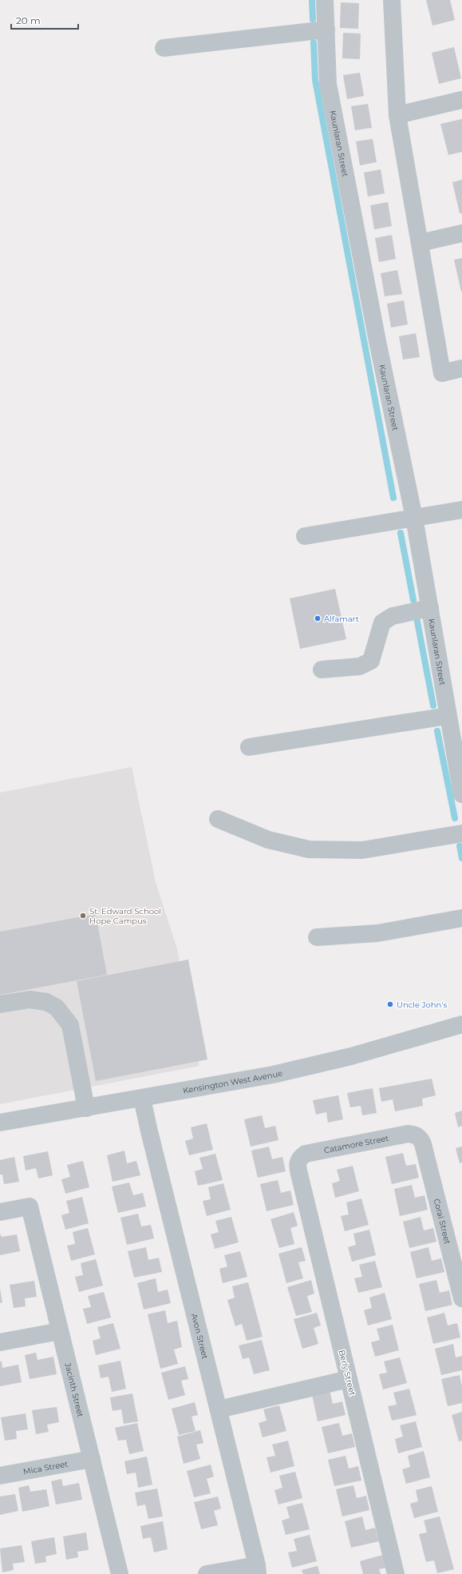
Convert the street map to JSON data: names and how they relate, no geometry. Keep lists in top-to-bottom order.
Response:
{
  "streets": {
    "street": [
      "Kaunlaran Street",
      "Kensington West Avenue",
      "Catamore Street",
      "Coral Street",
      "Avon Street",
      "Berly Street",
      "Jacinth Street",
      "Mica Street"
    ]
  },
  "crossings": [
    ["Kensington West Avenue", "Avon Street"],
    ["Catamore Street", "Coral Street"],
    ["Catamore Street", "Berly Street"],
    ["Jacinth Street", "Mica Street"]
  ],
  "places": ["Alfamart", "St. Edward School Hope Campus", "Uncle John's"],
  "scale_bar": "20 m"
}
